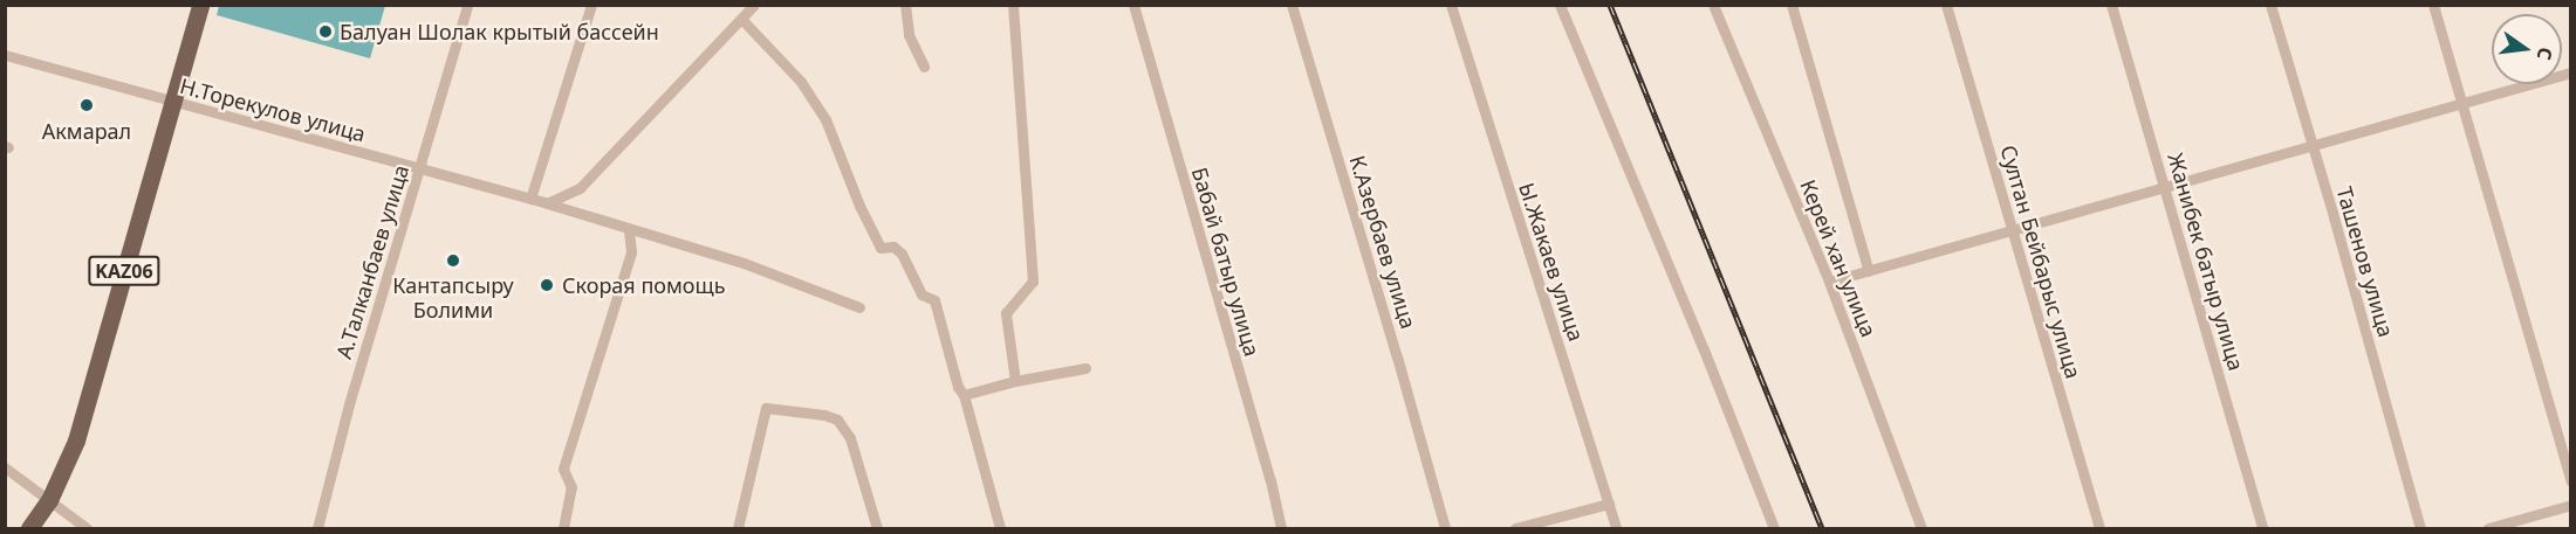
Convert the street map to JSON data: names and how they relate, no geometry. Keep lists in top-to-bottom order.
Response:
{
  "streets": {
    "main road": ["KАZ06"],
    "street": [
      "Н.Торекулов улица",
      "К.Азербаев улица",
      "Керей хан улица",
      "А.Талканбаев улица",
      "Бабай батыр улица",
      "Ы.Жакаев улица",
      "Султан Бейбарыс улица",
      "Жанибек батыр улица",
      "Ташенов улица"
    ]
  },
  "crossings": [
    ["Н.Торекулов улица", "А.Талканбаев улица"],
    ["Н.Торекулов улица", "KАZ06"]
  ],
  "places": [
    "Балуан Шолак крытый бассейн",
    "Акмарал",
    "Кантапсыру Болими",
    "Скорая помощь"
  ],
  "north": "right"
}
